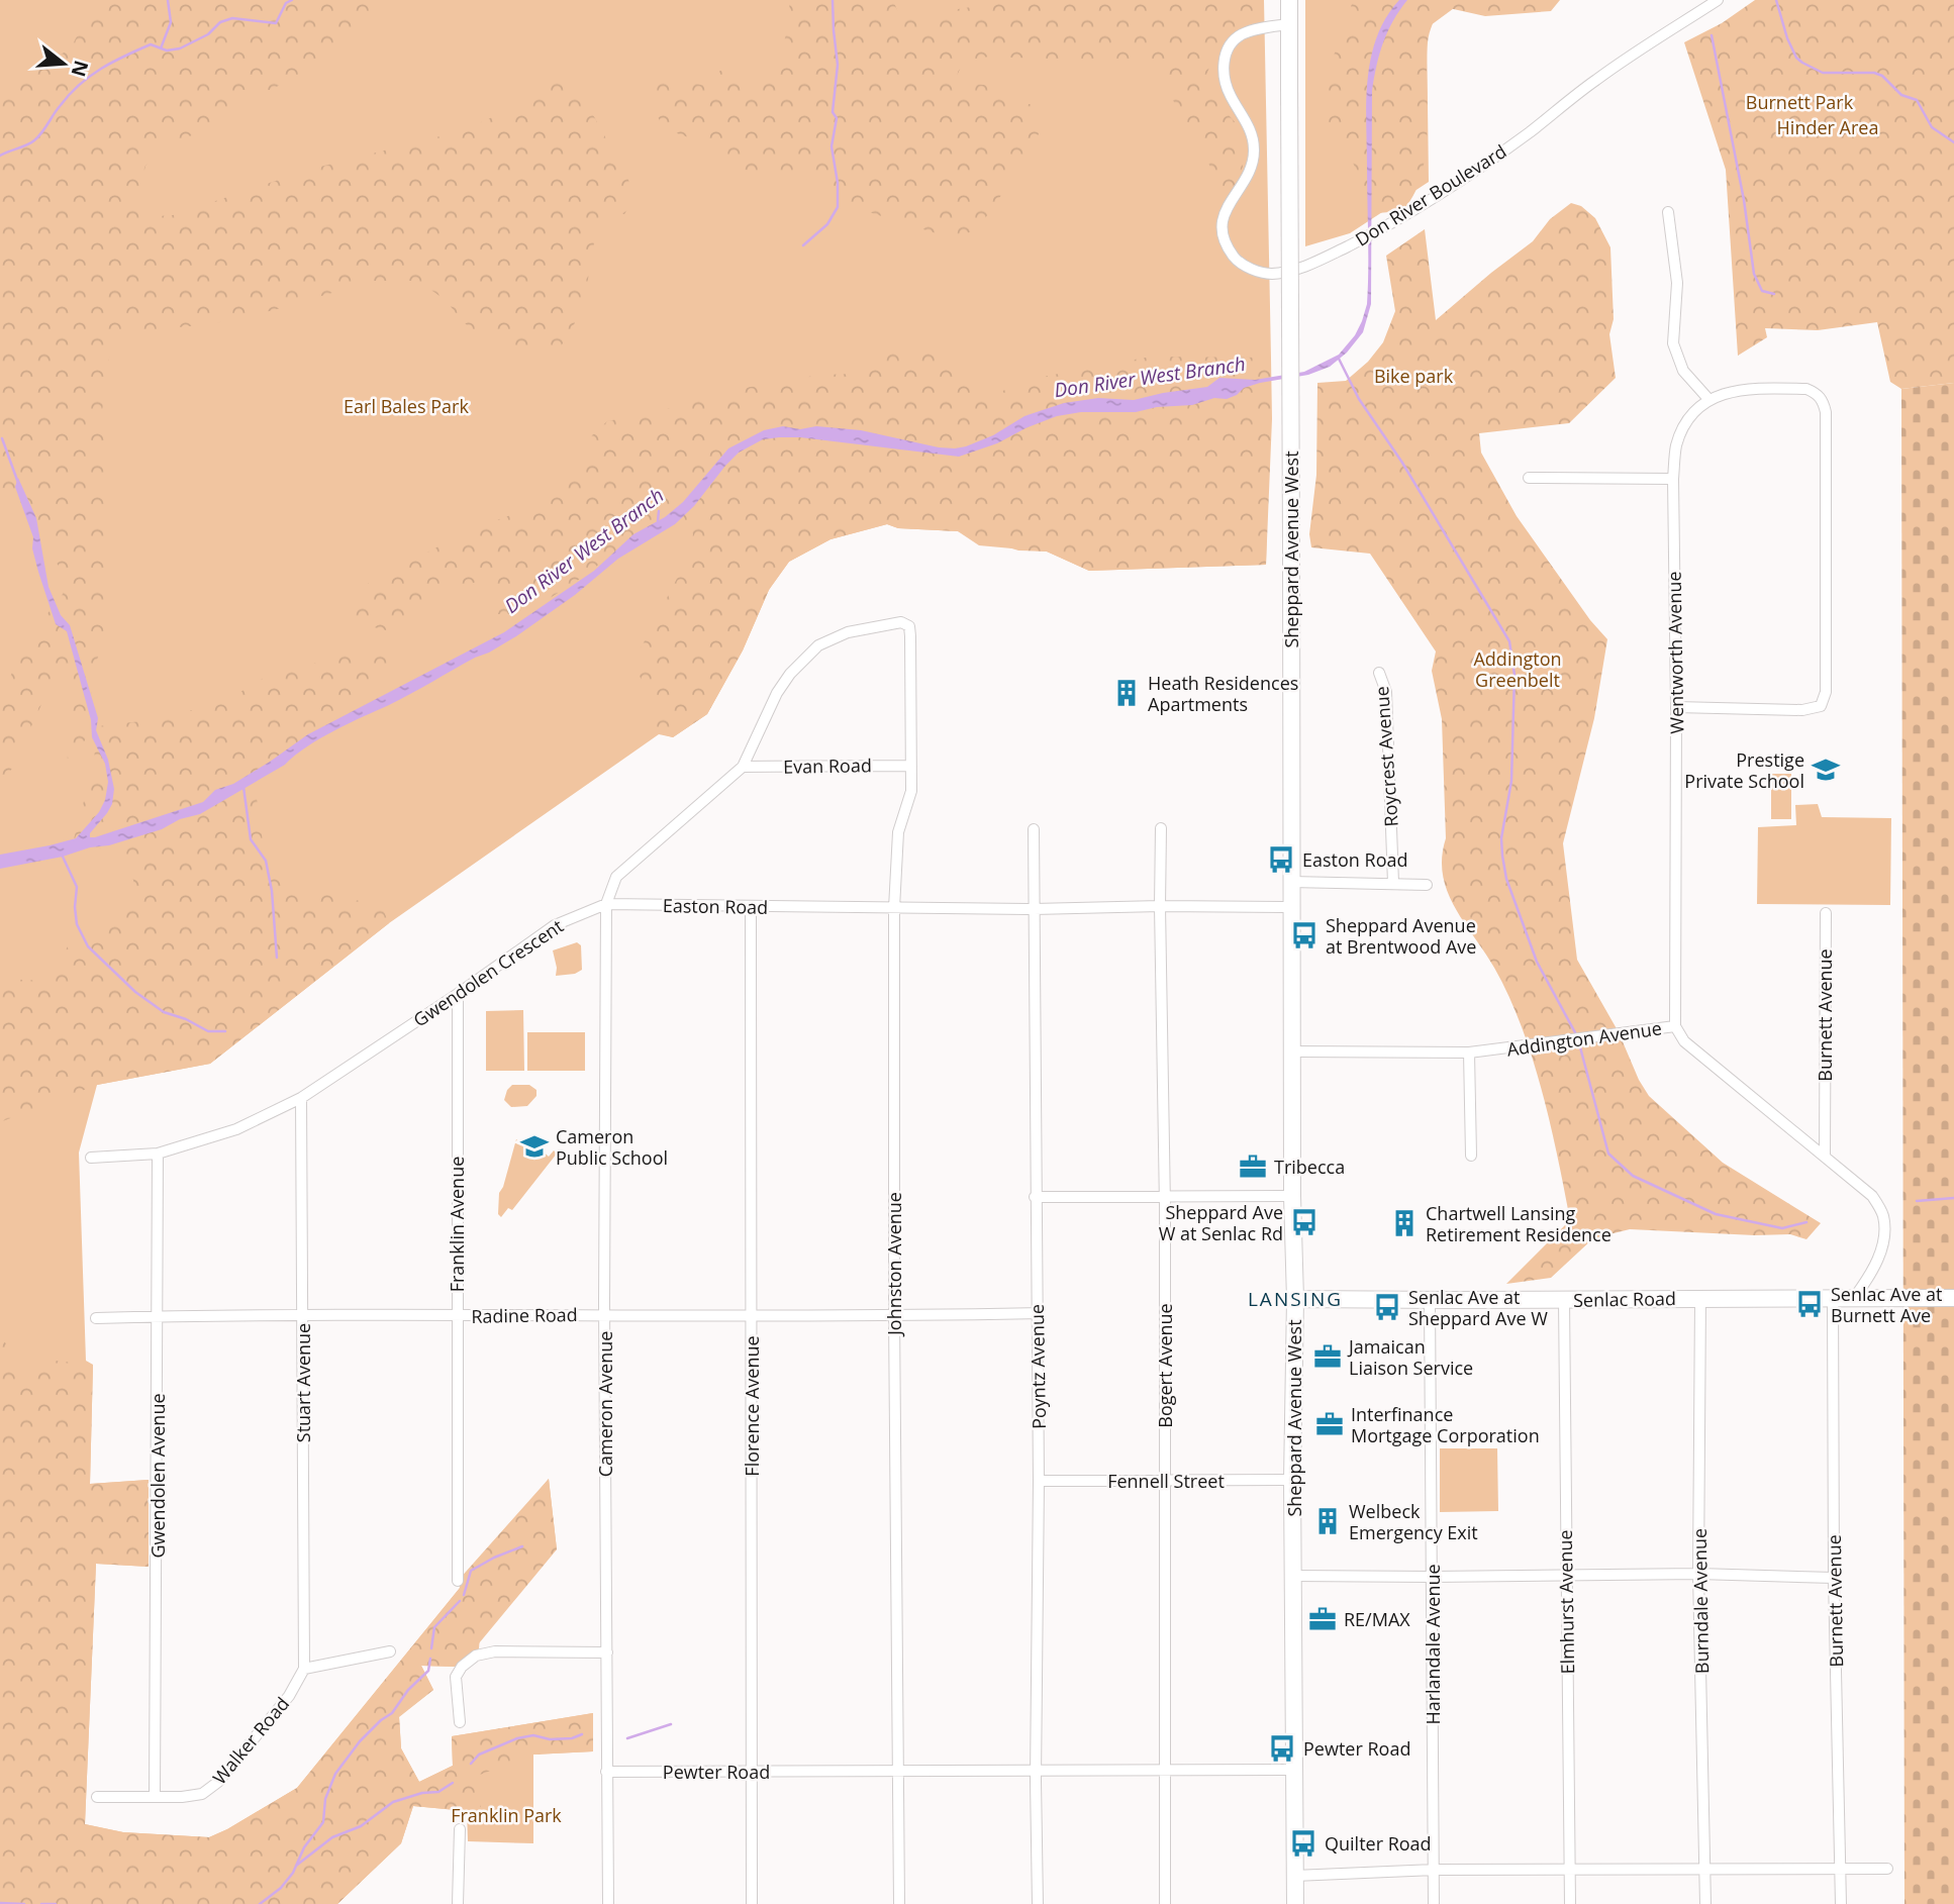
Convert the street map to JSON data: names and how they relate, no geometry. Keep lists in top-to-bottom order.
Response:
{
  "streets": {
    "main road": ["Sheppard Avenue West", "Senlac Road"],
    "street": [
      "Don River Boulevard",
      "Wentworth Avenue",
      "Roycrest Avenue",
      "Evan Road",
      "Easton Road",
      "Gwendolen Crescent",
      "Burnett Avenue",
      "Addington Avenue",
      "Franklin Avenue",
      "Johnston Avenue",
      "Radine Road",
      "Bogert Avenue",
      "Poyntz Avenue",
      "Stuart Avenue",
      "Cameron Avenue",
      "Florence Avenue",
      "Gwendolen Avenue",
      "Fennell Street",
      "Burndale Avenue",
      "Elmhurst Avenue",
      "Harlandale Avenue",
      "Walker Road",
      "Pewter Road"
    ]
  },
  "crossings": [
    ["Don River Boulevard", "Sheppard Avenue West"],
    ["Sheppard Avenue West", "Easton Road"],
    ["Sheppard Avenue West", "Addington Avenue"],
    ["Sheppard Avenue West", "Senlac Road"],
    ["Sheppard Avenue West", "Fennell Street"],
    ["Sheppard Avenue West", "Pewter Road"],
    ["Wentworth Avenue", "Addington Avenue"],
    ["Evan Road", "Johnston Avenue"],
    ["Easton Road", "Gwendolen Crescent"],
    ["Easton Road", "Johnston Avenue"],
    ["Easton Road", "Bogert Avenue"],
    ["Easton Road", "Poyntz Avenue"],
    ["Easton Road", "Cameron Avenue"],
    ["Easton Road", "Florence Avenue"],
    ["Gwendolen Crescent", "Franklin Avenue"],
    ["Gwendolen Crescent", "Stuart Avenue"],
    ["Gwendolen Crescent", "Cameron Avenue"],
    ["Gwendolen Crescent", "Gwendolen Avenue"],
    ["Burnett Avenue", "Addington Avenue"],
    ["Burnett Avenue", "Senlac Road"],
    ["Franklin Avenue", "Radine Road"],
    ["Johnston Avenue", "Radine Road"],
    ["Johnston Avenue", "Pewter Road"],
    ["Senlac Road", "Burndale Avenue"],
    ["Senlac Road", "Elmhurst Avenue"],
    ["Senlac Road", "Harlandale Avenue"],
    ["Radine Road", "Poyntz Avenue"],
    ["Radine Road", "Stuart Avenue"],
    ["Radine Road", "Cameron Avenue"],
    ["Radine Road", "Florence Avenue"],
    ["Radine Road", "Gwendolen Avenue"],
    ["Bogert Avenue", "Fennell Street"],
    ["Bogert Avenue", "Pewter Road"],
    ["Poyntz Avenue", "Fennell Street"],
    ["Poyntz Avenue", "Pewter Road"],
    ["Stuart Avenue", "Walker Road"],
    ["Cameron Avenue", "Pewter Road"],
    ["Florence Avenue", "Pewter Road"],
    ["Gwendolen Avenue", "Walker Road"]
  ],
  "districts": ["LANSING"],
  "water": ["Don River West Branch"],
  "parks": [
    "Burnett Park",
    "Hinder Area",
    "Bike park",
    "Earl Bales Park",
    "Addington Greenbelt",
    "Franklin Park"
  ],
  "places": {
    "building": ["Heath Residences Apartments", "Chartwell Lansing Retirement Residence", "Welbeck Emergency Exit"],
    "school or university": ["Prestige Private School", "Cameron Public School"],
    "bus stop": [
      "Easton Road",
      "Sheppard Avenue at Brentwood Ave",
      "Sheppard Ave W at Senlac Rd",
      "Senlac Ave at Burnett Ave",
      "Senlac Ave at Sheppard Ave W",
      "Pewter Road",
      "Quilter Road"
    ],
    "office": [
      "Tribecca",
      "Jamaican Liaison Service",
      "Interfinance Mortgage Corporation",
      "RE/MAX"
    ]
  },
  "north": "right"
}
